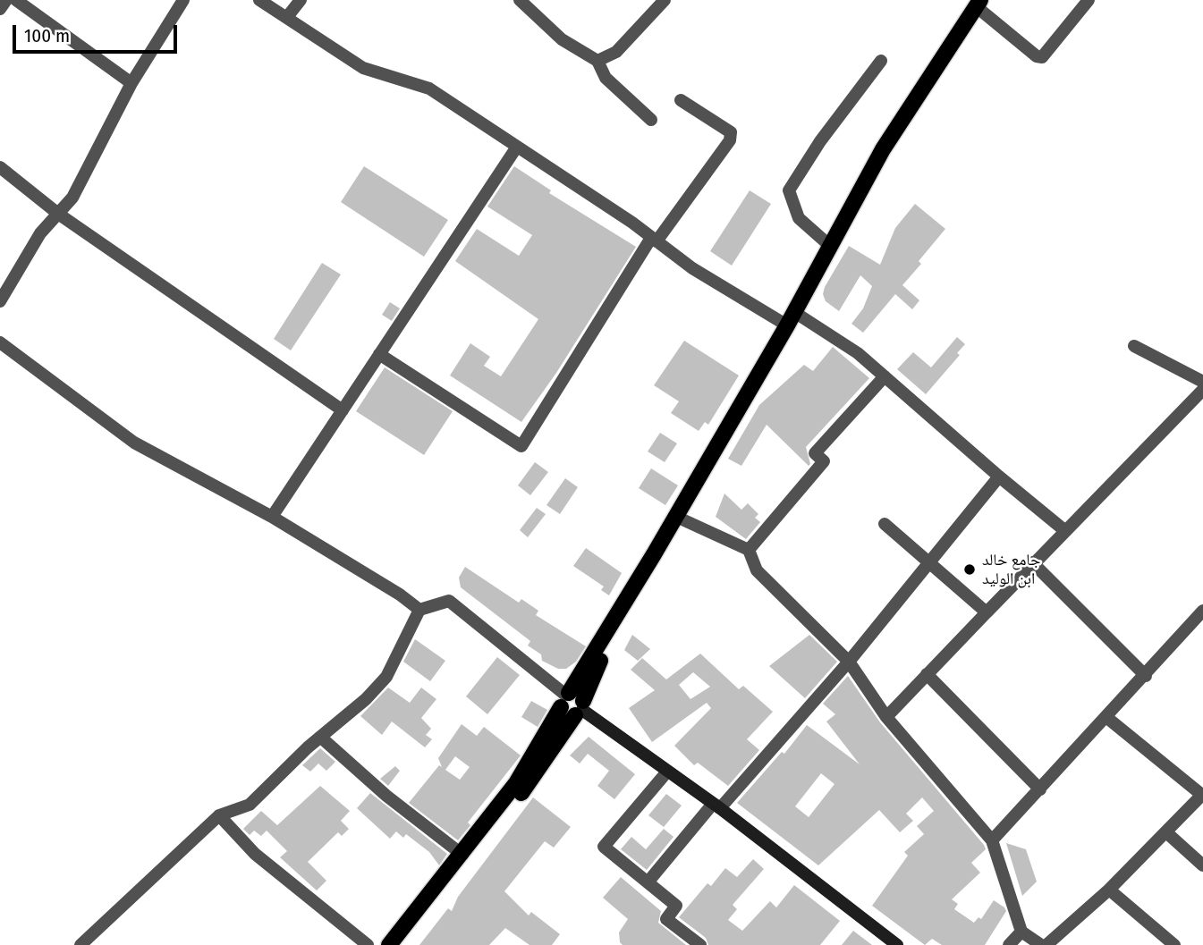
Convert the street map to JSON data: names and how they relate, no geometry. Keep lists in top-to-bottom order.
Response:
{
  "places": ["جامع خالد ابن الوليد"],
  "scale_bar": "100 m"
}
